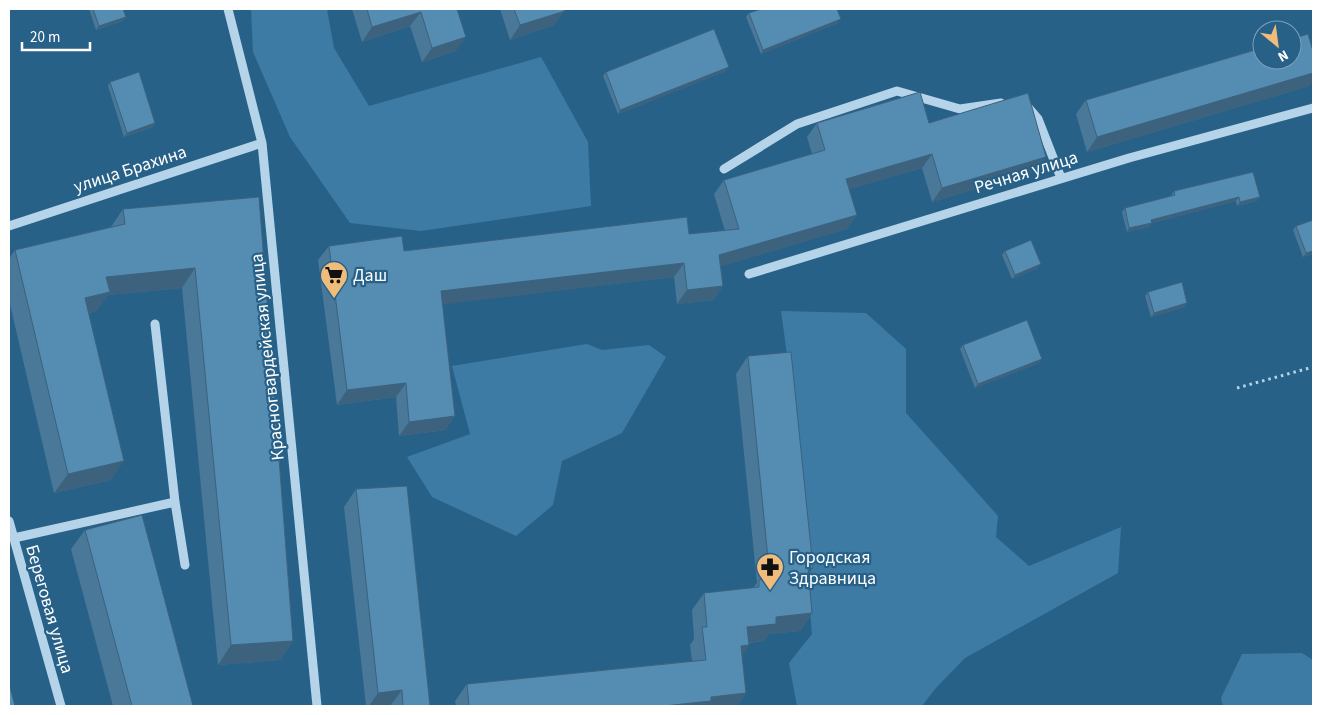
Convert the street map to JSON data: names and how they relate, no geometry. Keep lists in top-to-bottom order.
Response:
{
  "streets": {
    "street": [
      "улица Брахина",
      "Речная улица",
      "Красногвардейская улица",
      "Береговая улица"
    ]
  },
  "crossings": [
    ["улица Брахина", "Красногвардейская улица"]
  ],
  "places": {
    "supermarket": ["Даш"],
    "pharmacy": ["Городская Здравница"]
  },
  "scale_bar": "20 m",
  "north": "bottom right"
}
